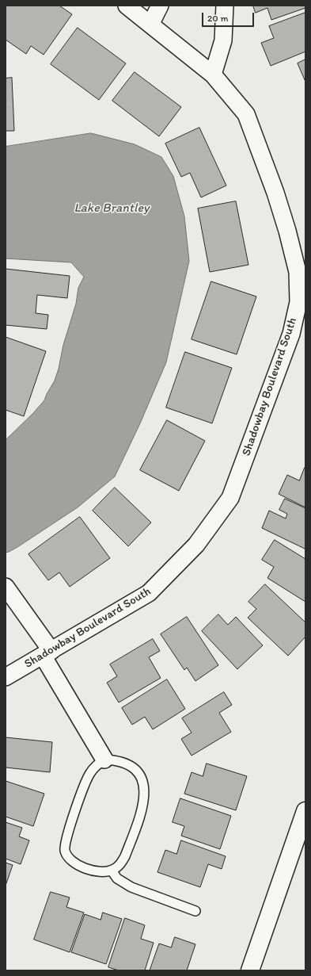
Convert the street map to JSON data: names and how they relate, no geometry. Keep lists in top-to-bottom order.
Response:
{
  "streets": {
    "street": ["Shadowbay Boulevard South"]
  },
  "water": ["Lake Brantley"],
  "scale_bar": "20 m"
}
